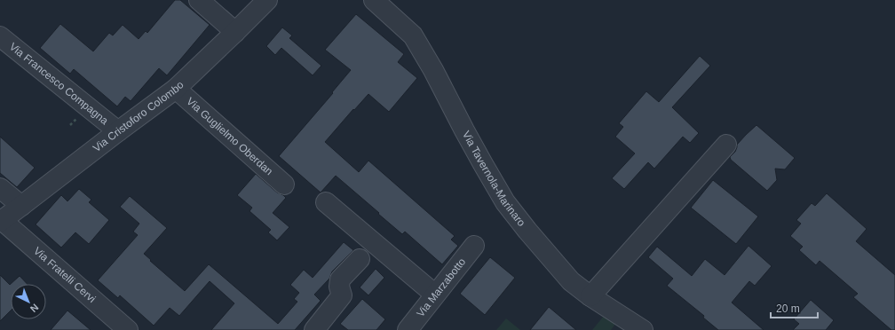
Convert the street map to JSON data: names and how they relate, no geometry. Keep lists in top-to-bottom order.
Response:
{
  "streets": {
    "street": [
      "Via Francesco Compagna",
      "Via Cristoforo Colombo",
      "Via Guglielmo Oberdan",
      "Via Tavernola-Marinaro",
      "Via Fratelli Cervi",
      "Via Marzabotto"
    ]
  },
  "crossings": [
    ["Via Francesco Compagna", "Via Cristoforo Colombo"],
    ["Via Cristoforo Colombo", "Via Guglielmo Oberdan"],
    ["Via Cristoforo Colombo", "Via Fratelli Cervi"]
  ],
  "scale_bar": "20 m",
  "north": "bottom right"
}
